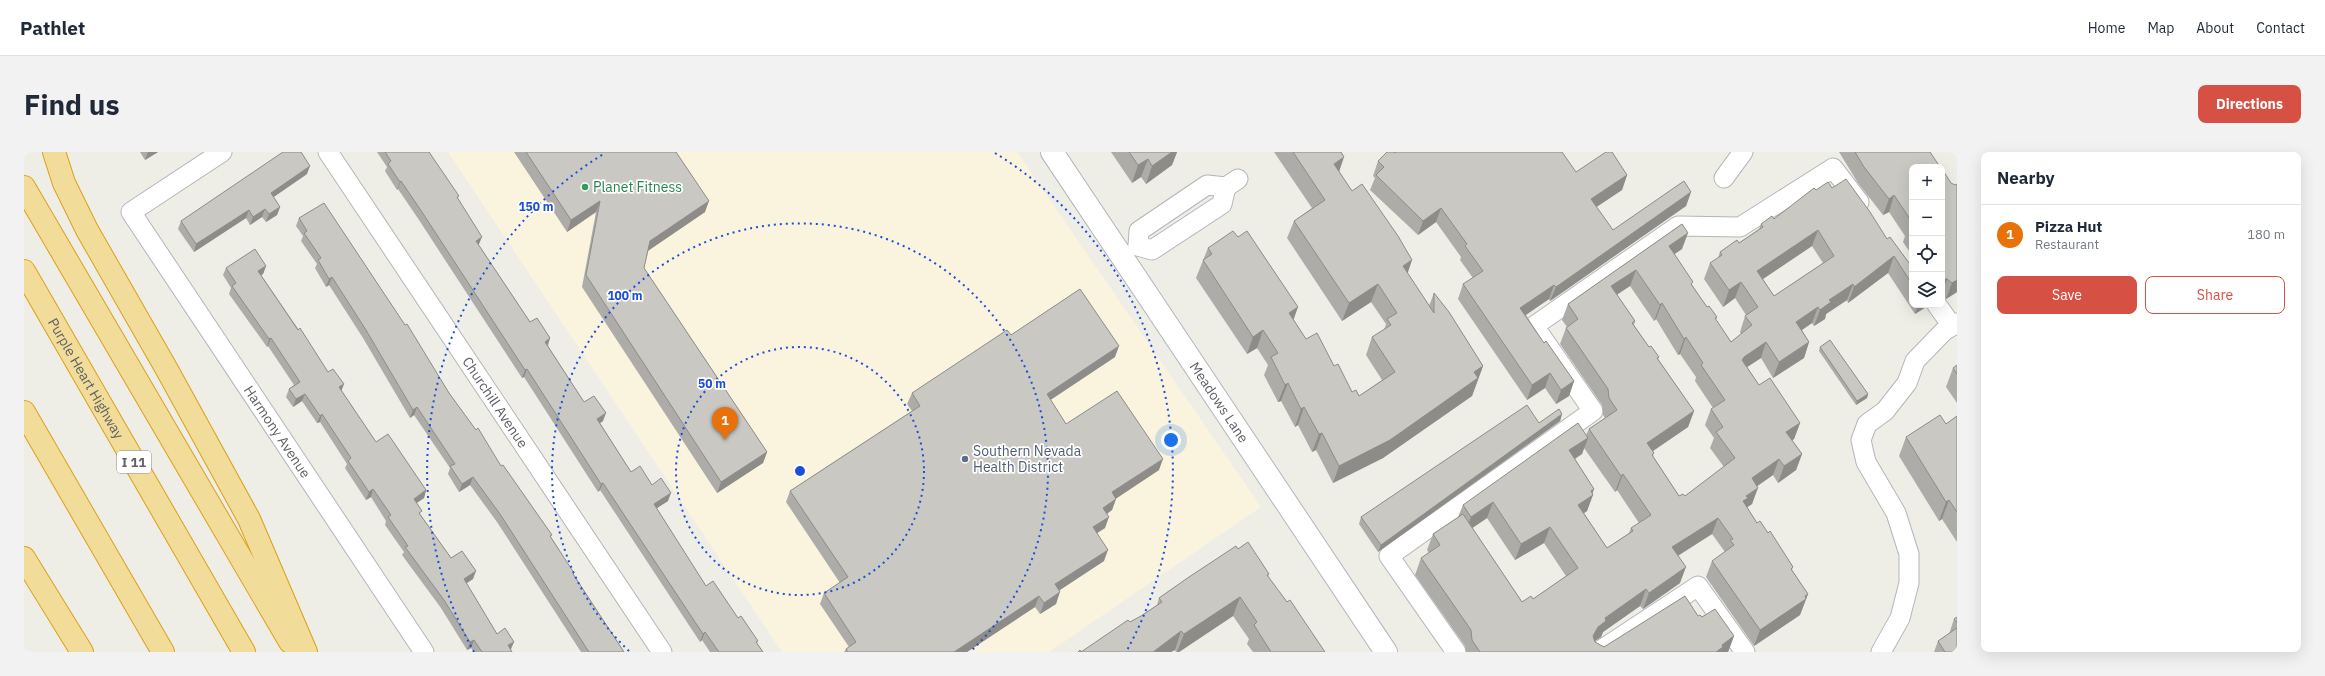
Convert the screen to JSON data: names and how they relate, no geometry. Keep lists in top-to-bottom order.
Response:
{
  "streets": {
    "highway": ["Purple Heart Highway", "I 11"],
    "street": ["Churchill Avenue", "Meadows Lane", "Harmony Avenue"]
  },
  "places": ["Planet Fitness", "Southern Nevada Health District"],
  "page": {
    "header": "Pathlet",
    "nav": [
      "Home",
      "Map",
      "About",
      "Contact"
    ],
    "buttons": [
      "Directions",
      ["Save", "Share"]
    ],
    "title": "Find us",
    "heading": "Nearby",
    "map_buttons": ["+", "−"],
    "list": [
      {
        "mark": "1",
        "name": "Pizza Hut",
        "note": "Restaurant",
        "value": "180 m"
      }
    ],
    "pins": "1"
  },
  "rings": ["150 m", "100 m", "50 m"]
}
